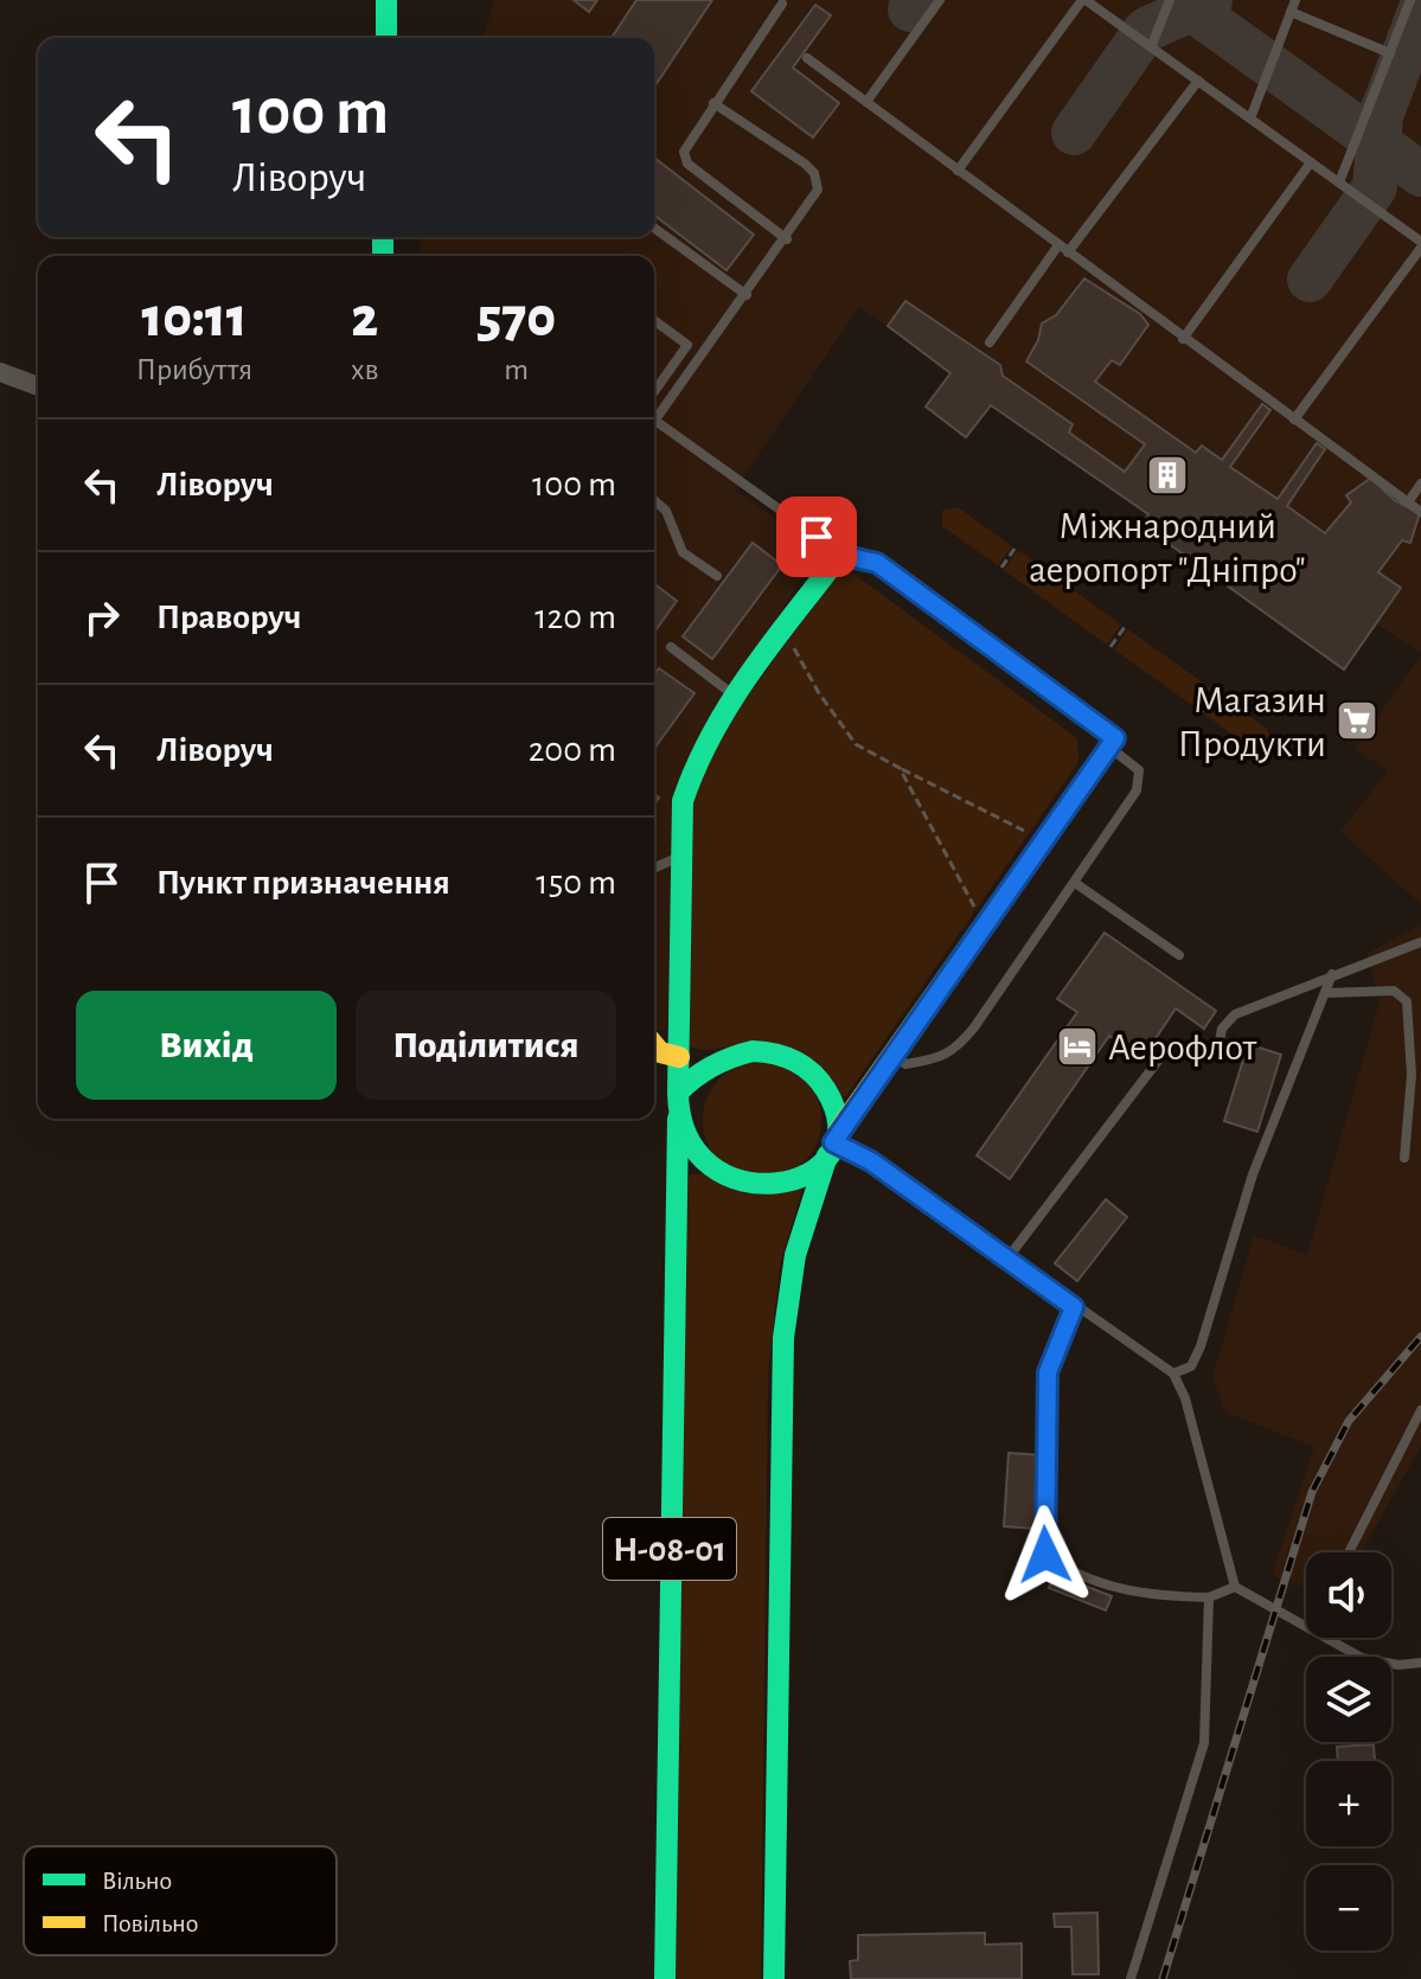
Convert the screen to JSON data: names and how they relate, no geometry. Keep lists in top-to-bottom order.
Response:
{
  "streets": {
    "main road": ["Н-08-01"]
  },
  "places": {
    "building": ["Міжнародний аеропорт \"Дніпро\""],
    "supermarket": ["Магазин Продукти"],
    "hotel": ["Аерофлот"]
  },
  "legend": ["Вільно", "Повільно"],
  "page": {
    "turn": ["100 m", "Ліворуч"],
    "eta": [
      "10:11",
      "Прибуття",
      "2",
      "хв",
      "570",
      "m"
    ],
    "list": [
      {
        "name": "Ліворуч",
        "value": "100 m"
      },
      {
        "name": "Праворуч",
        "value": "120 m"
      },
      {
        "name": "Ліворуч",
        "value": "200 m"
      },
      {
        "name": "Пункт призначення",
        "value": "150 m"
      }
    ],
    "buttons": ["Вихід", "Поділитися"],
    "map_buttons": ["+", "−"]
  }
}
